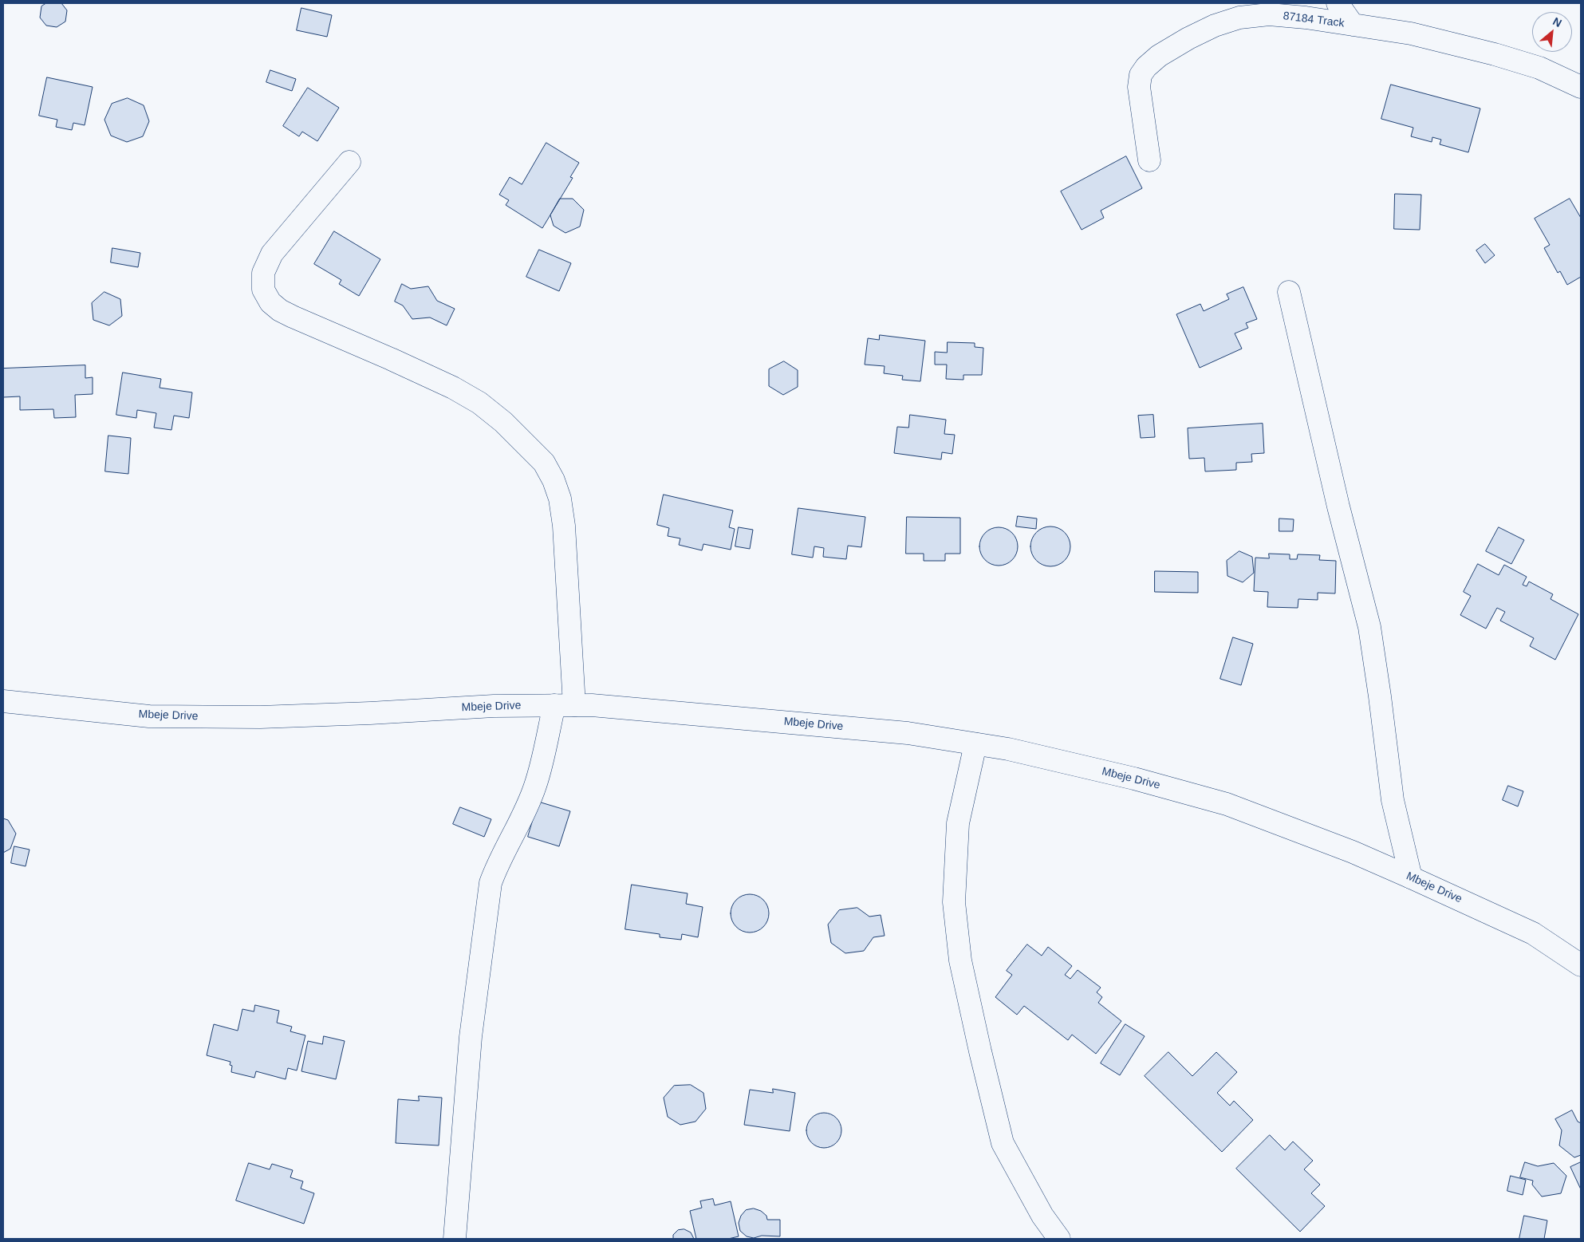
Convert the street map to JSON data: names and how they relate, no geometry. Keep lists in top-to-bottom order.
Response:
{
  "streets": {
    "street": ["87184 Track", "Mbeje Drive"]
  },
  "north": "top right"
}
